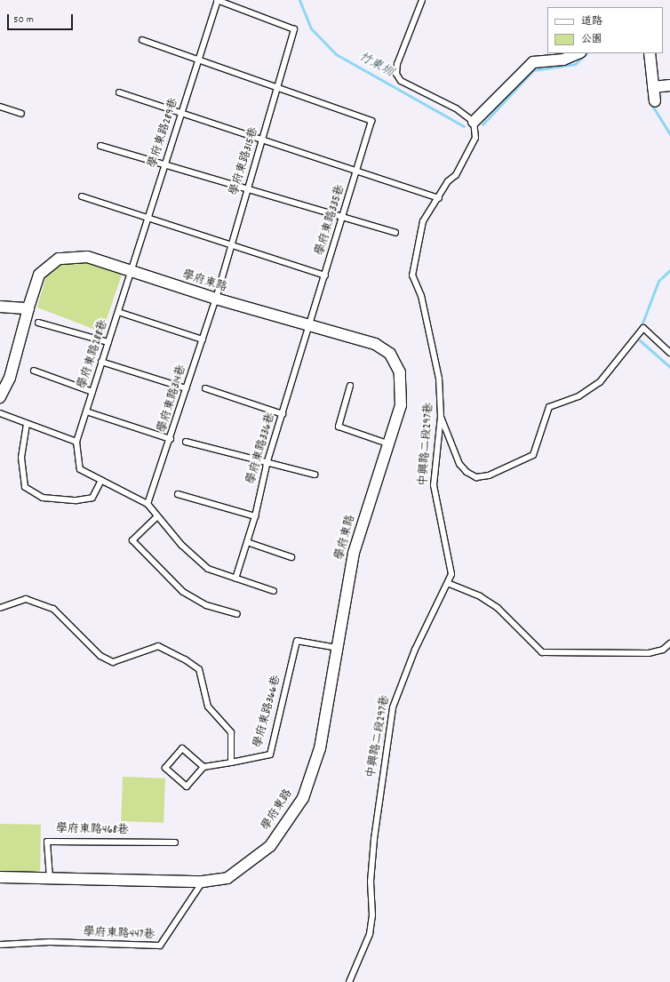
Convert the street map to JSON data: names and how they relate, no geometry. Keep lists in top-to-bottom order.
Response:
{
  "streets": {
    "street": ["學府東路"],
    "lane": [
      "學府東路289巷",
      "學府東路315巷",
      "學府東路335巷",
      "學府東路288巷",
      "學府東路314巷",
      "中興路二段297巷",
      "學府東路336巷",
      "學府東路366巷",
      "學府東路468巷",
      "學府東路447巷"
    ]
  },
  "crossings": [
    ["學府東路289巷", "學府東路315巷"],
    ["學府東路289巷", "學府東路"],
    ["學府東路289巷", "學府東路288巷"],
    ["學府東路315巷", "學府東路335巷"],
    ["學府東路315巷", "學府東路"],
    ["學府東路315巷", "學府東路314巷"],
    ["學府東路335巷", "學府東路"],
    ["學府東路335巷", "學府東路336巷"],
    ["學府東路", "學府東路288巷"],
    ["學府東路", "學府東路314巷"],
    ["學府東路", "學府東路336巷"],
    ["學府東路", "學府東路366巷"],
    ["學府東路", "學府東路468巷"],
    ["學府東路", "學府東路447巷"]
  ],
  "water": ["竹東圳"],
  "legend": ["道路", "公園"],
  "scale_bar": "50 m"
}
